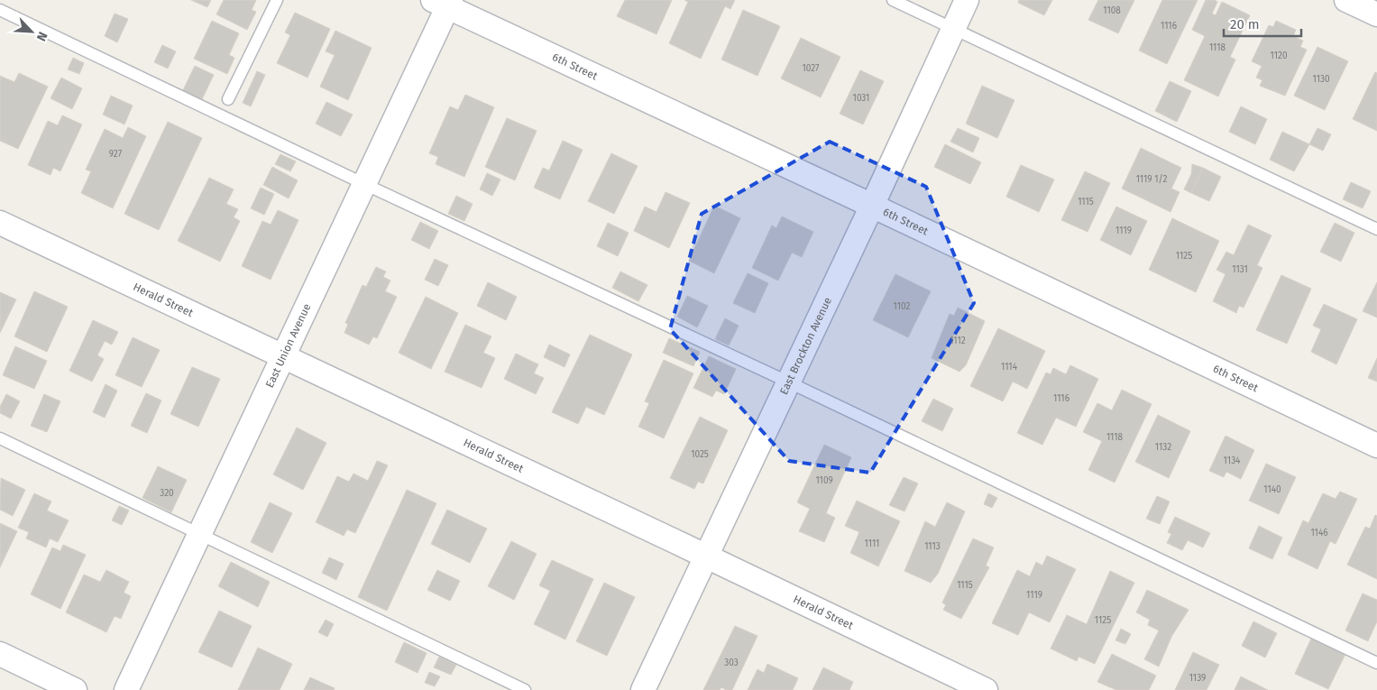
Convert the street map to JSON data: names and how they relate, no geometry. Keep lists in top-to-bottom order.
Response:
{
  "streets": {
    "street": [
      "6th Street",
      "Herald Street",
      "East Union Avenue",
      "East Brockton Avenue"
    ]
  },
  "crossings": [
    ["6th Street", "East Union Avenue"],
    ["6th Street", "East Brockton Avenue"],
    ["Herald Street", "East Union Avenue"],
    ["Herald Street", "East Brockton Avenue"]
  ],
  "house_numbers": [
    "1108",
    "1116",
    "1118",
    "1120",
    "1027",
    "1130",
    "1031",
    "927",
    "1119 1/2",
    "1115",
    "1119",
    "1125",
    "1131",
    "1102",
    "1112",
    "1114",
    "1116",
    "1118",
    "1132",
    "1025",
    "1134",
    "1109",
    "1140",
    "320",
    "1146",
    "1111",
    "1113",
    "1115",
    "1119",
    "1125",
    "303",
    "1139"
  ],
  "scale_bar": "20 m",
  "north": "bottom right"
}
